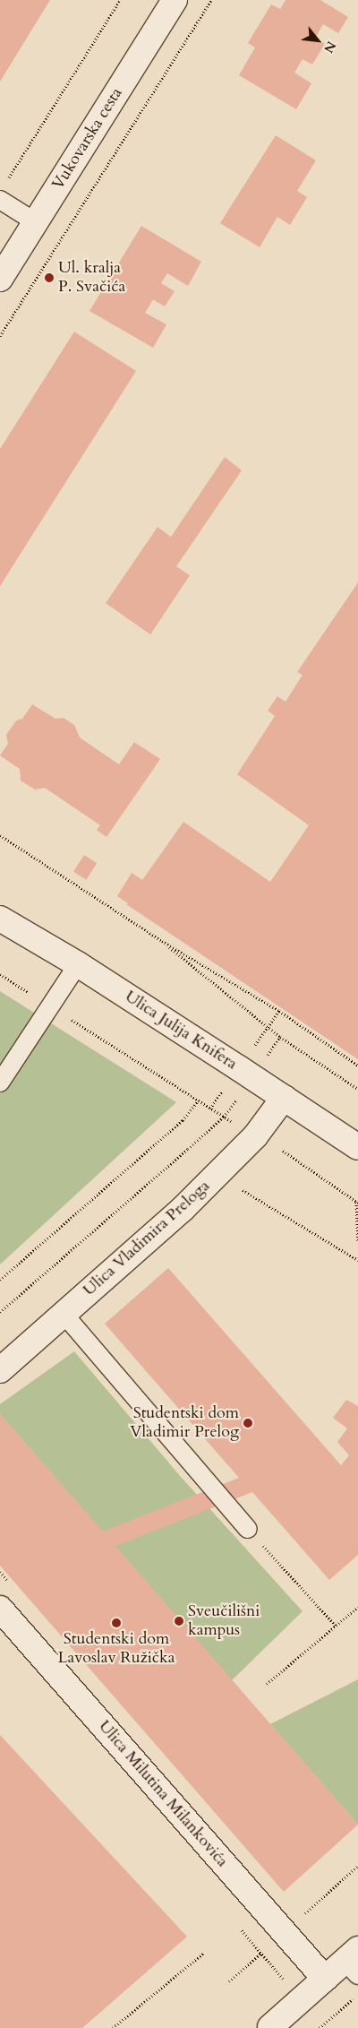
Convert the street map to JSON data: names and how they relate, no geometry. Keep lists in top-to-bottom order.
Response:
{
  "streets": {
    "street": [
      "Vukovarska cesta",
      "Ulica Julija Knifera",
      "Ulica Vladimira Preloga",
      "Ulica Milutina Milankovića"
    ]
  },
  "crossings": [
    ["Ulica Julija Knifera", "Ulica Vladimira Preloga"]
  ],
  "places": [
    "Ul. kralja P. Svačića",
    "Studentski dom Vladimir Prelog",
    "Sveučilišni kampus",
    "Studentski dom Lavoslav Ružička"
  ],
  "north": "bottom right"
}
